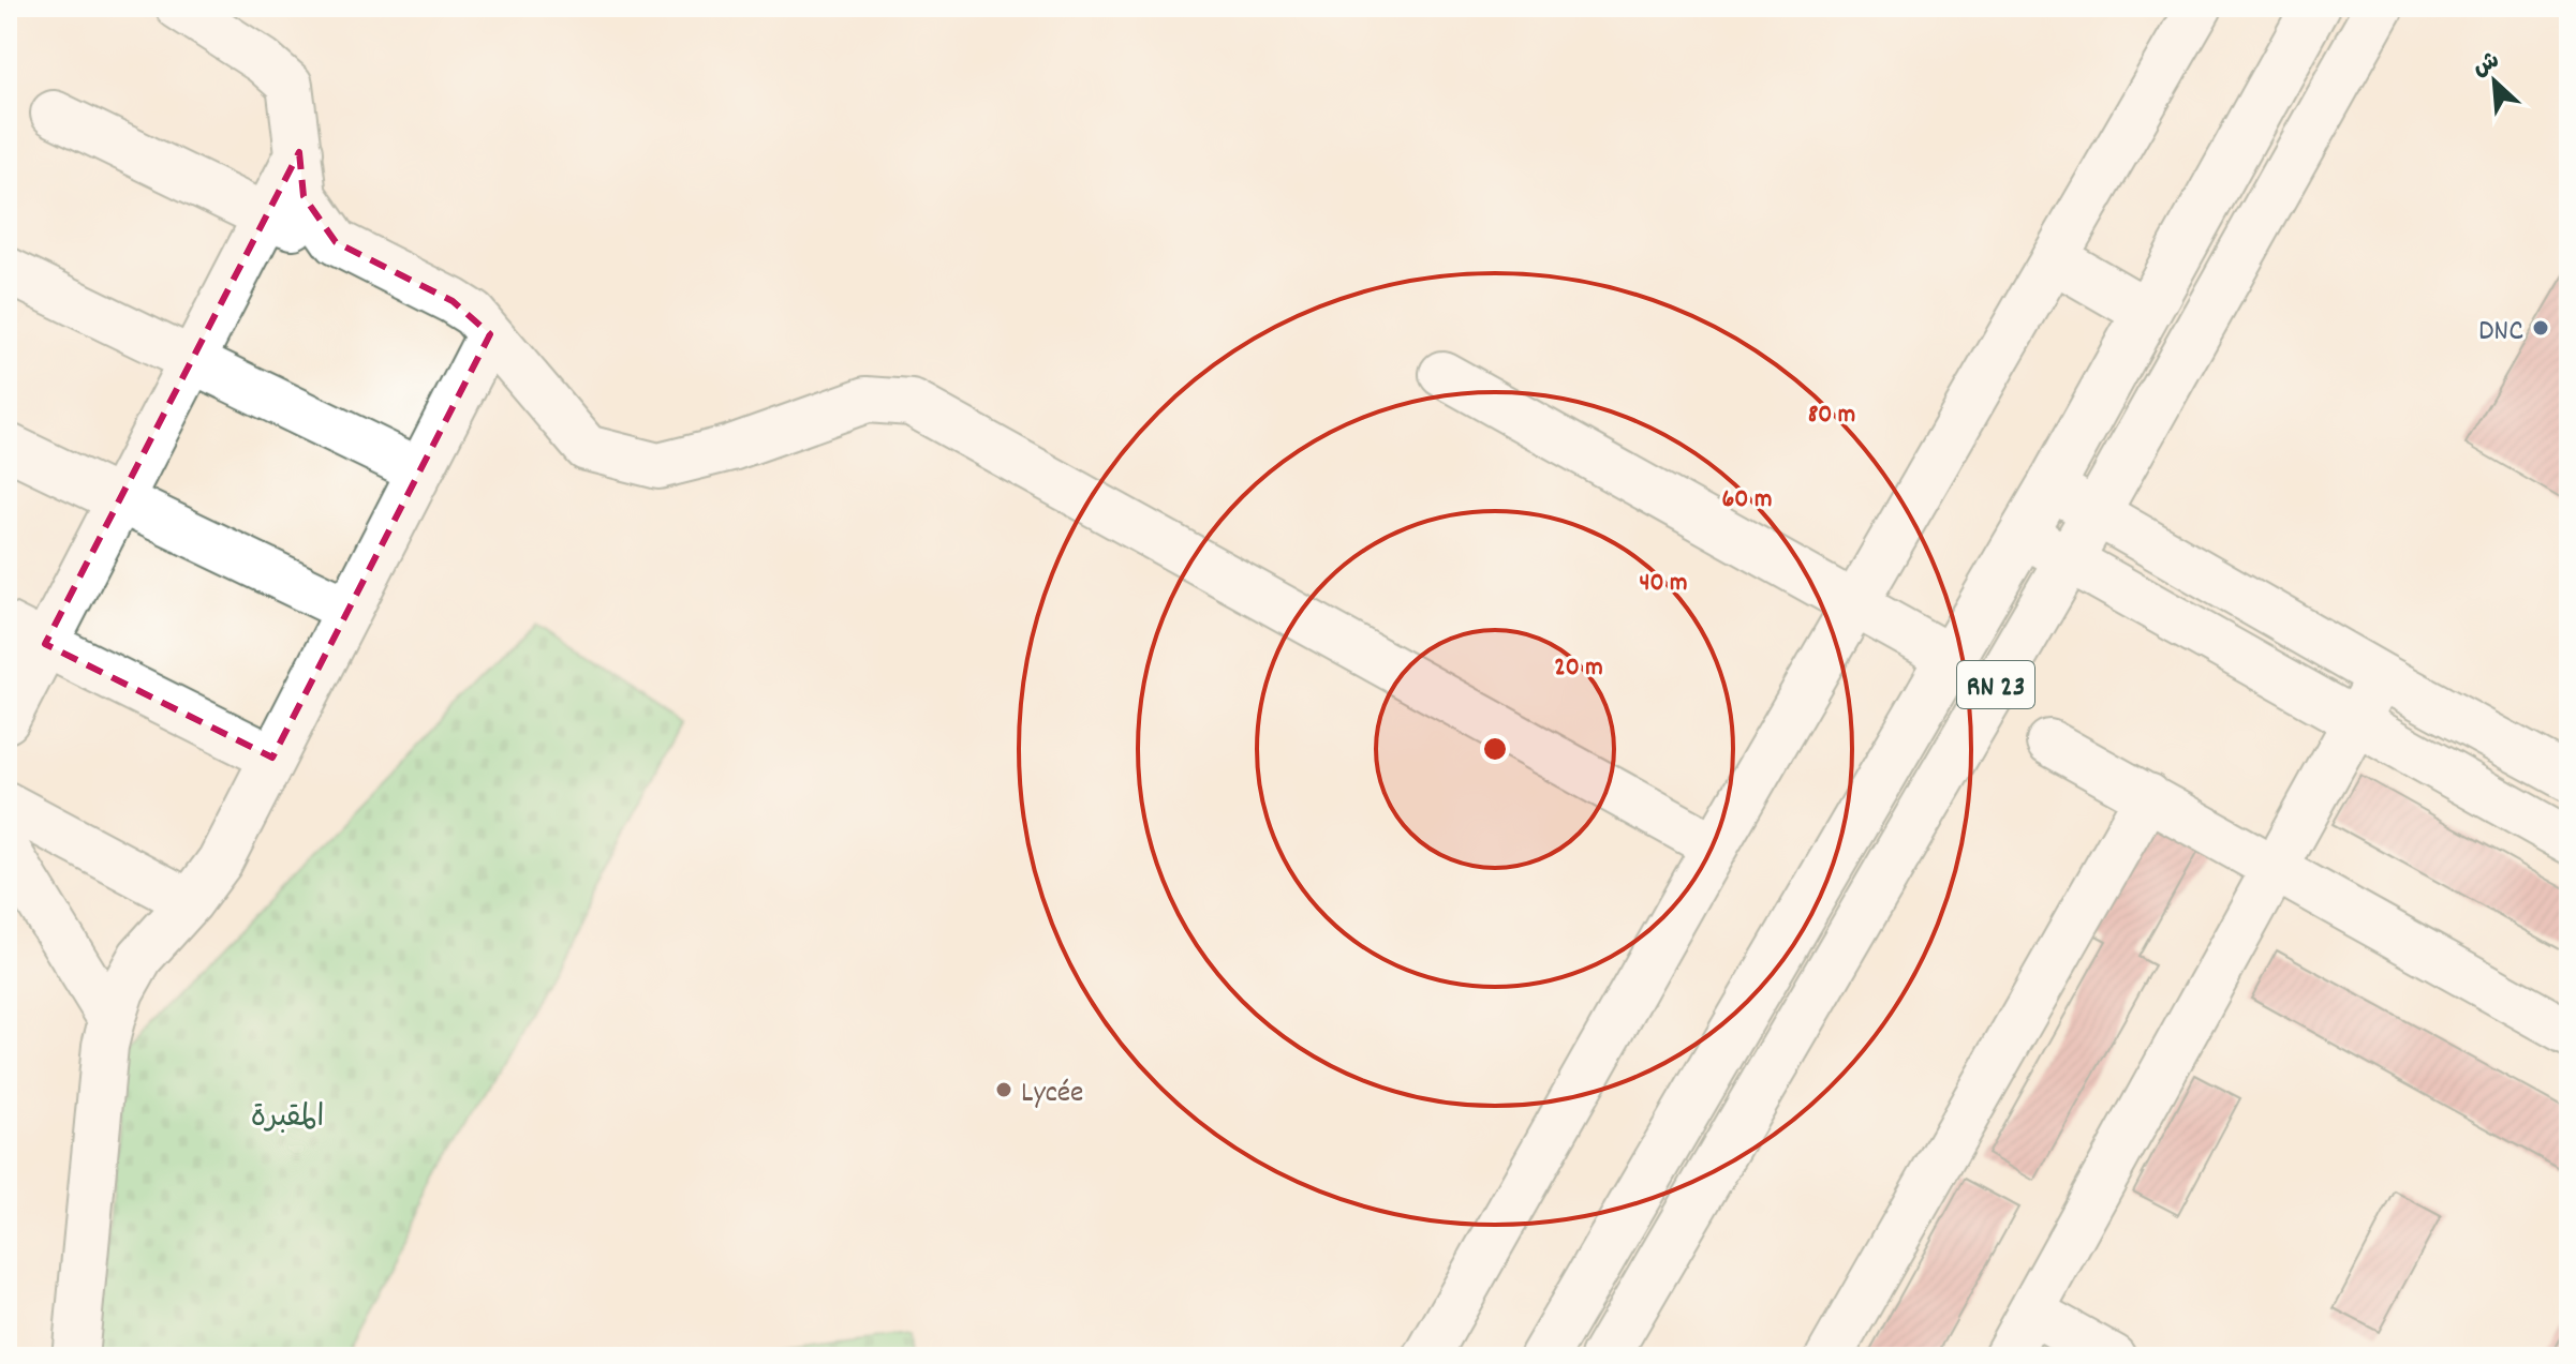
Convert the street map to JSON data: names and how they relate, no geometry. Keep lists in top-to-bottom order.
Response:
{
  "streets": {
    "main road": ["RN 23"]
  },
  "parks": ["المقبرة"],
  "places": ["DNC", "Lycée"],
  "north": "top left",
  "rings": [
    "80 m",
    "60 m",
    "40 m",
    "20 m"
  ]
}
